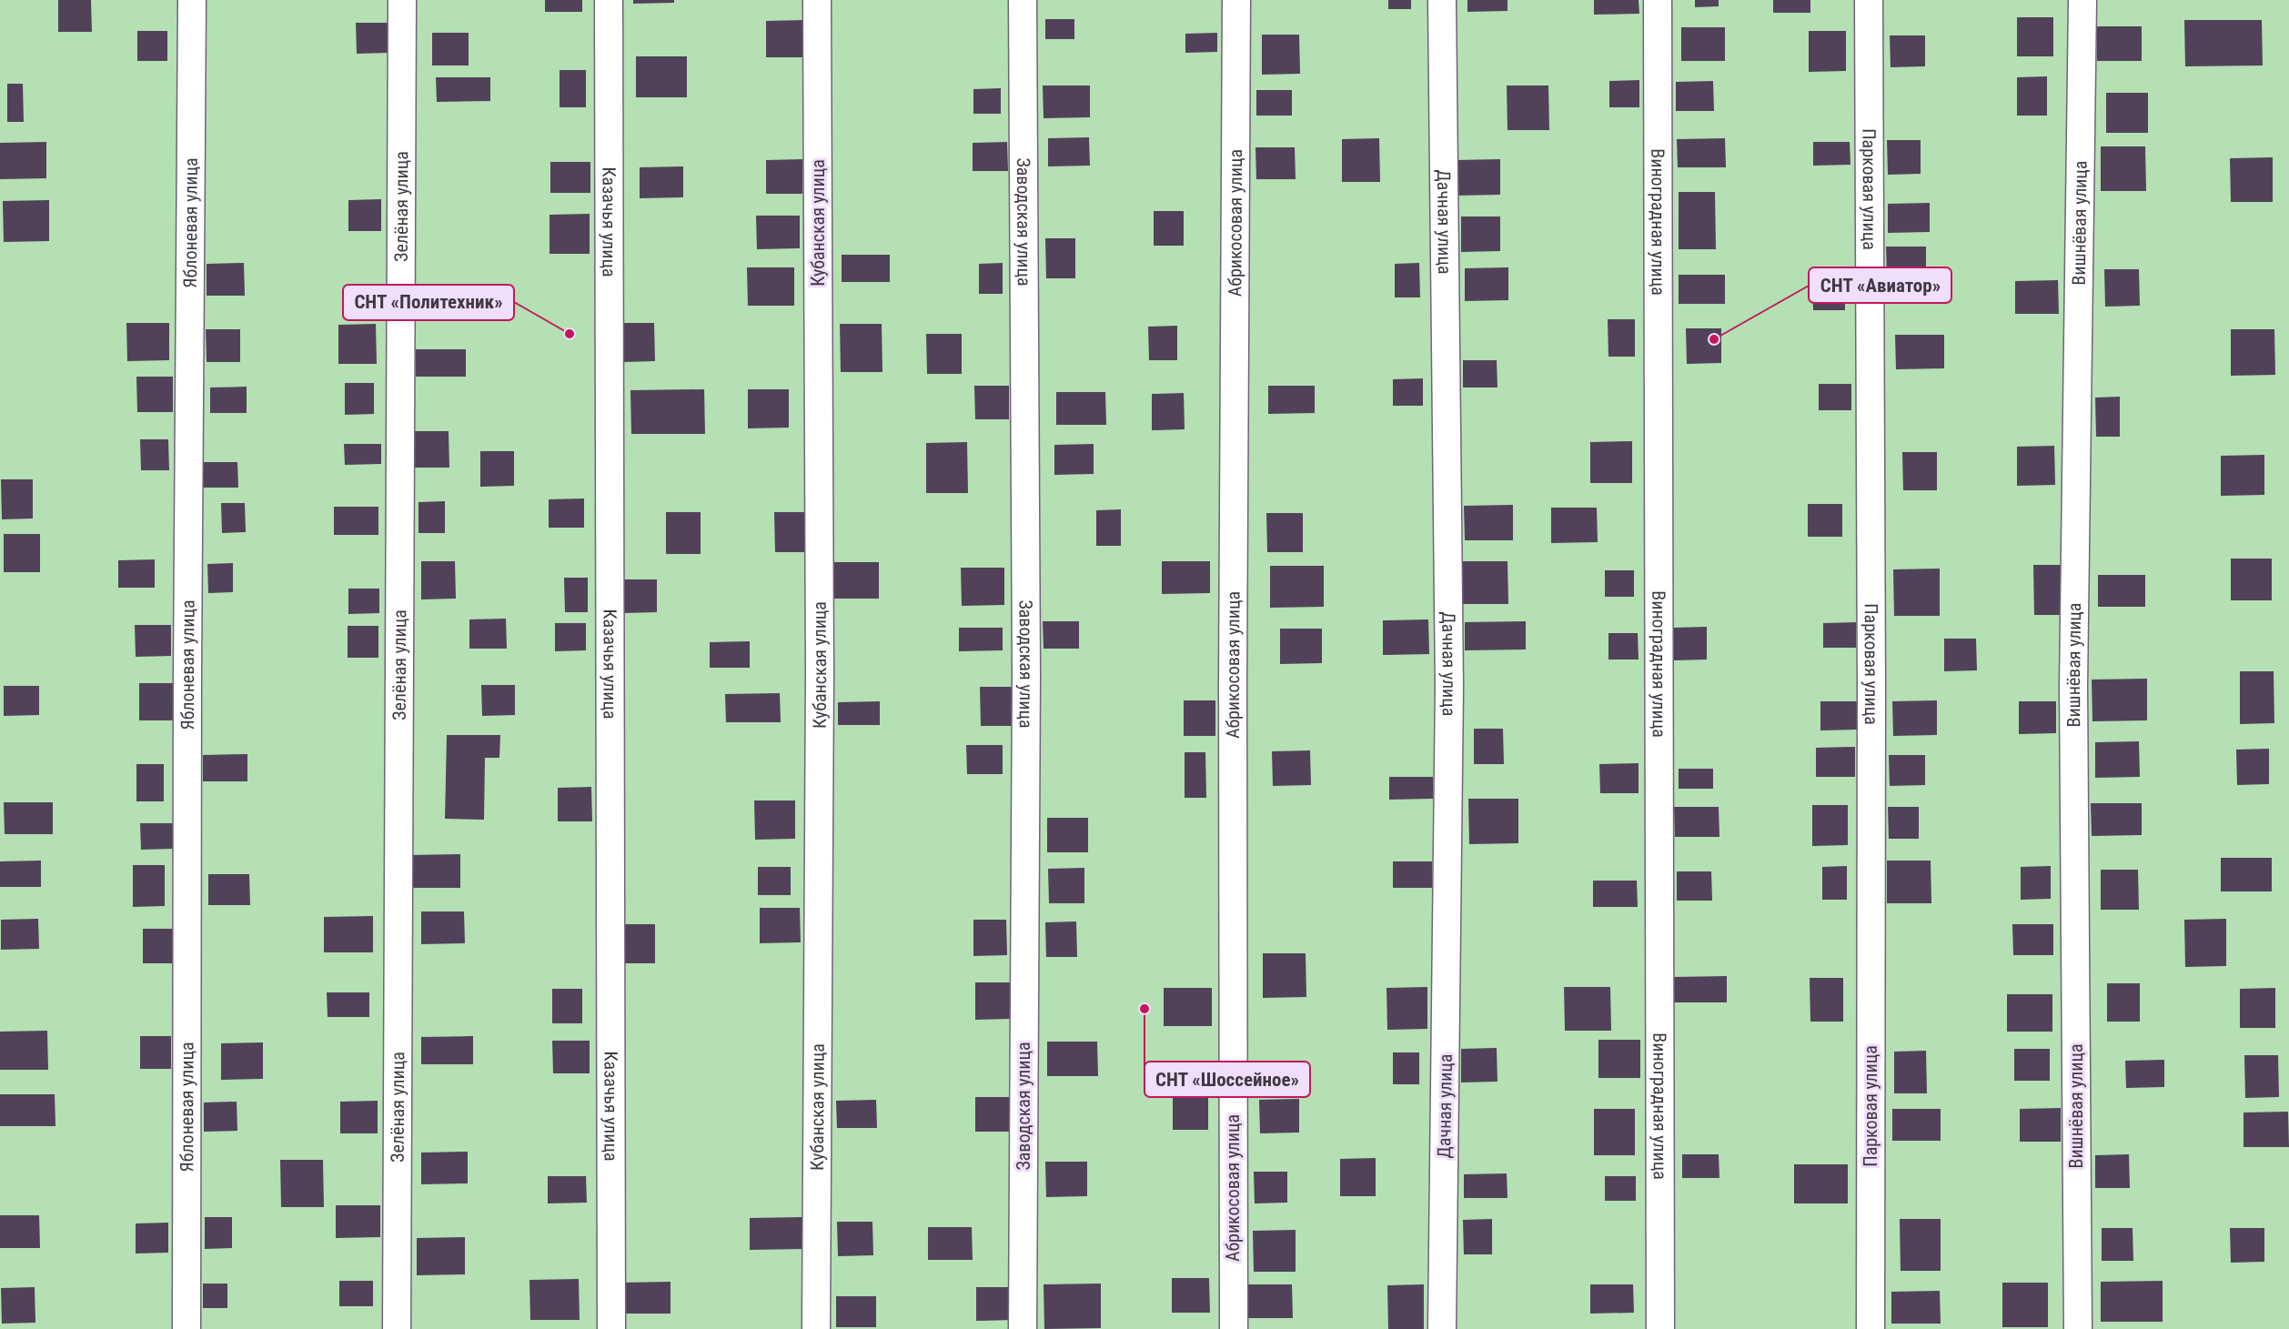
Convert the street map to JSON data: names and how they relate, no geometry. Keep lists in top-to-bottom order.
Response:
{
  "streets": {
    "street": [
      "Парковая улица",
      "Зелёная улица",
      "Яблоневая улица",
      "Казачья улица",
      "Кубанская улица",
      "Заводская улица",
      "Абрикосовая улица",
      "Дачная улица",
      "Виноградная улица",
      "Вишнёвая улица"
    ]
  },
  "places": ["СНТ «Политехник»", "СНТ «Авиатор»", "СНТ «Шоссейное»"]
}
